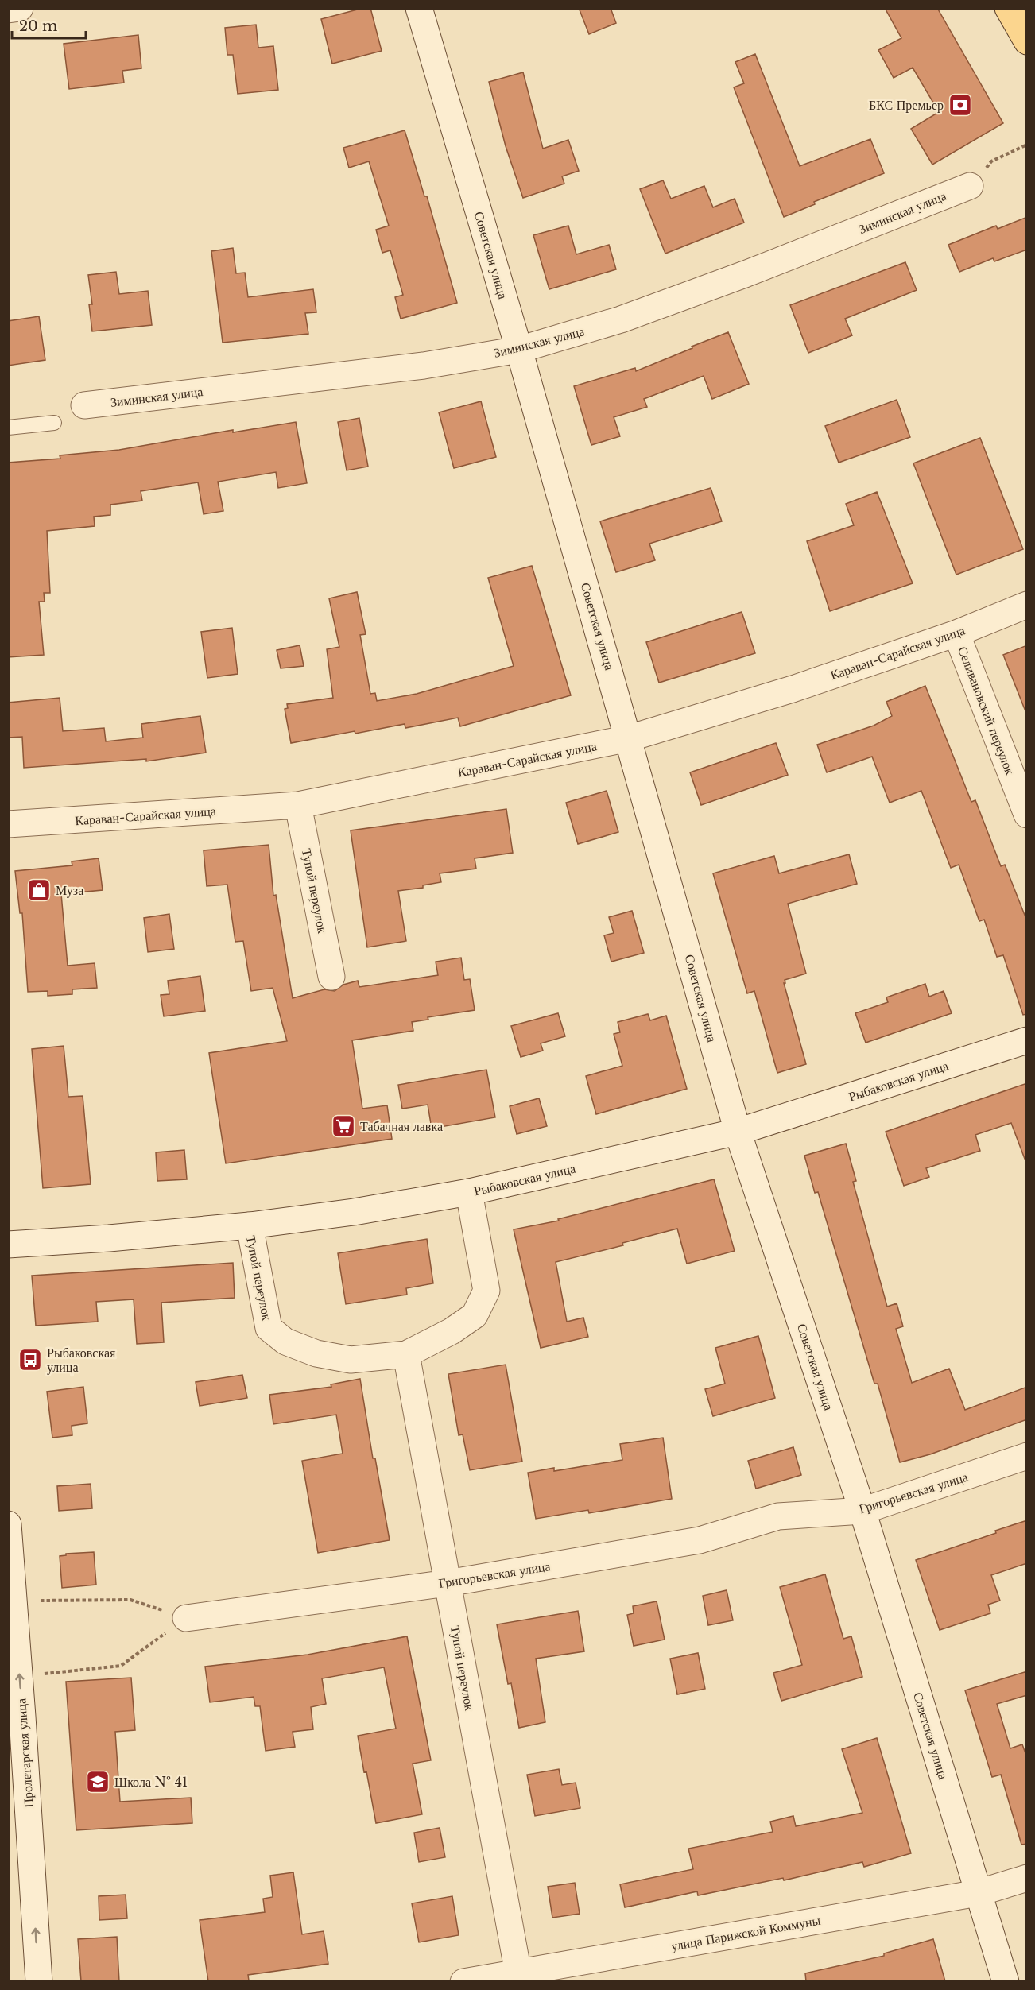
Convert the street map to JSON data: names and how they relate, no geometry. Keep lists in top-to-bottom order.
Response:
{
  "streets": {
    "street": [
      "Зиминская улица",
      "Советская улица",
      "Караван-Сарайская улица",
      "Селивановский переулок",
      "Тупой переулок",
      "Рыбаковская улица",
      "Григорьевская улица",
      "Пролетарская улица",
      "улица Парижской Коммуны"
    ]
  },
  "crossings": [
    ["Зиминская улица", "Советская улица"],
    ["Советская улица", "Караван-Сарайская улица"],
    ["Советская улица", "Рыбаковская улица"],
    ["Советская улица", "Григорьевская улица"],
    ["Советская улица", "улица Парижской Коммуны"],
    ["Караван-Сарайская улица", "Селивановский переулок"],
    ["Караван-Сарайская улица", "Тупой переулок"],
    ["Тупой переулок", "Рыбаковская улица"],
    ["Тупой переулок", "Григорьевская улица"],
    ["Тупой переулок", "улица Парижской Коммуны"]
  ],
  "one_way": ["Пролетарская улица"],
  "places": {
    "bank": ["БКС Премьер"],
    "shop": ["Муза"],
    "supermarket": ["Табачная лавка"],
    "bus stop": ["Рыбаковская улица"],
    "school or university": ["Школа № 41"]
  },
  "scale_bar": "20 m"
}
